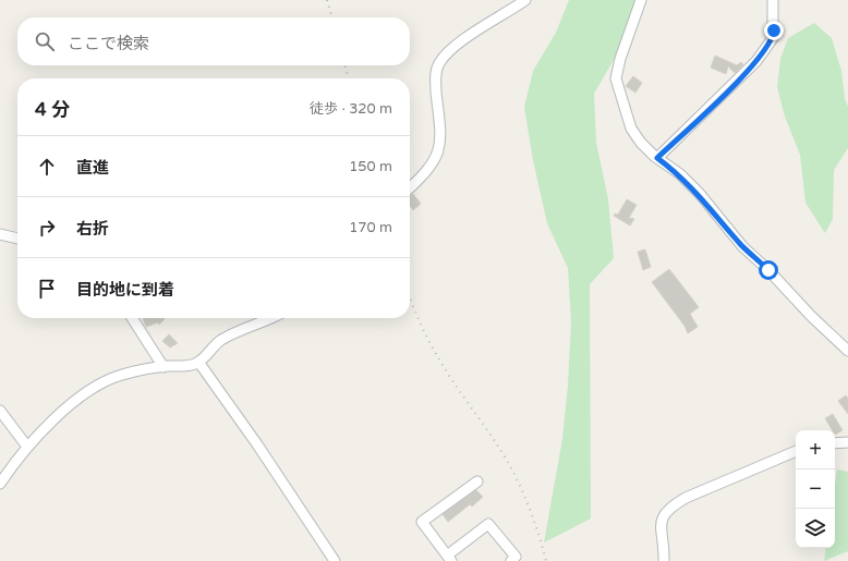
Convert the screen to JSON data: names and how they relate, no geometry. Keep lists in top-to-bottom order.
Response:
{
  "page": {
    "search": "ここで検索",
    "heading": ["4 分", "徒歩 · 320 m"],
    "list": [
      ["直進", "150 m"],
      ["右折", "170 m"],
      "目的地に到着"
    ],
    "map_buttons": ["+", "−"]
  }
}
